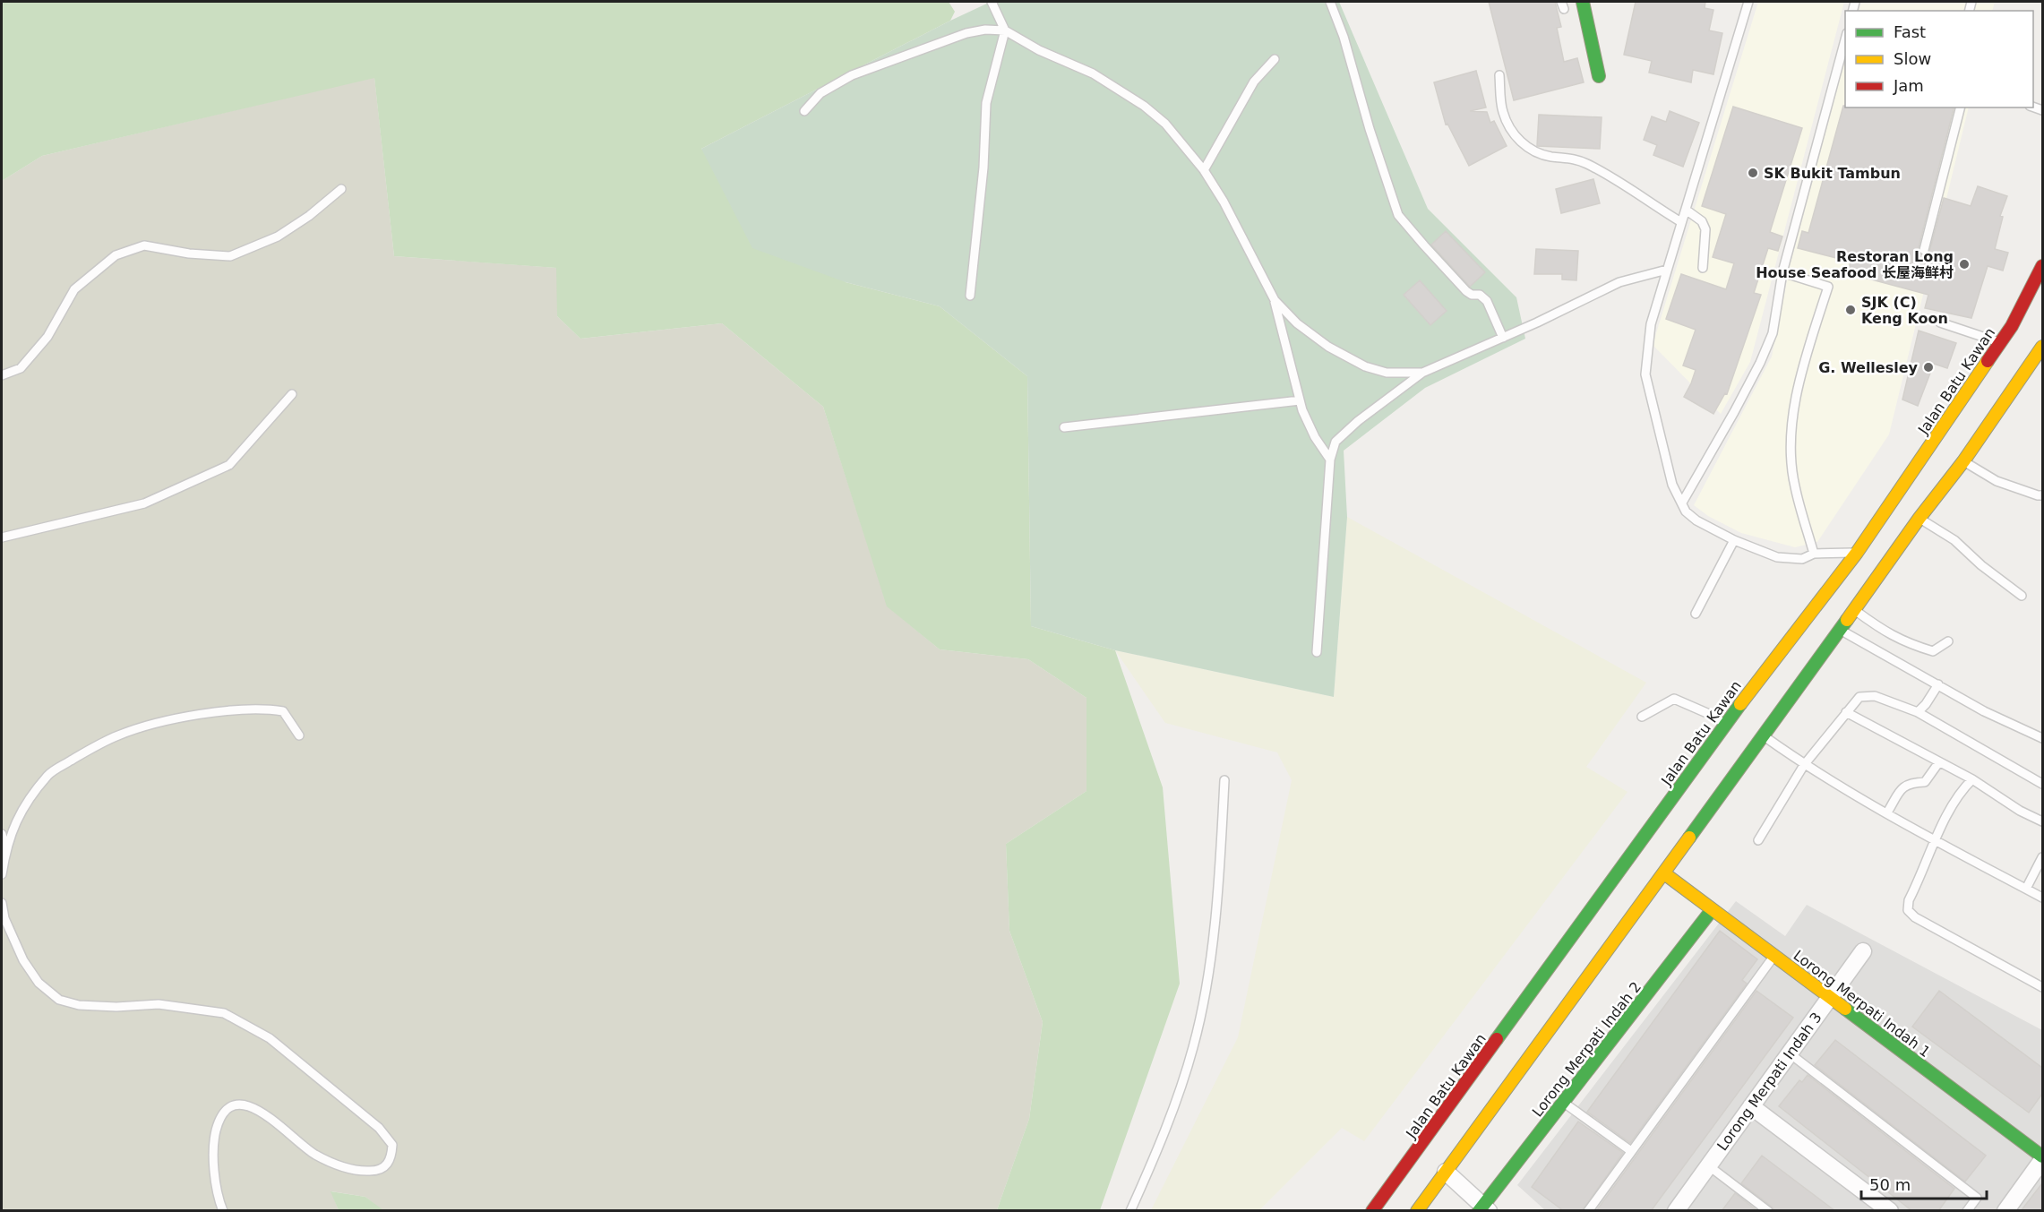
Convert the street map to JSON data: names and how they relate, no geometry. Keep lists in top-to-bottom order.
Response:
{
  "streets": {
    "main road": ["Jalan Batu Kawan", "Lorong Merpati Indah 1", "Lorong Merpati Indah 2"],
    "street": ["Lorong Merpati Indah 3"]
  },
  "crossings": [
    ["Lorong Merpati Indah 1", "Lorong Merpati Indah 2"],
    ["Lorong Merpati Indah 1", "Lorong Merpati Indah 3"]
  ],
  "places": [
    "SK Bukit Tambun",
    "Restoran Long House Seafood 长屋海鲜村",
    "SJK (C) Keng Koon",
    "G. Wellesley"
  ],
  "legend": ["Fast", "Slow", "Jam"],
  "scale_bar": "50 m"
}
